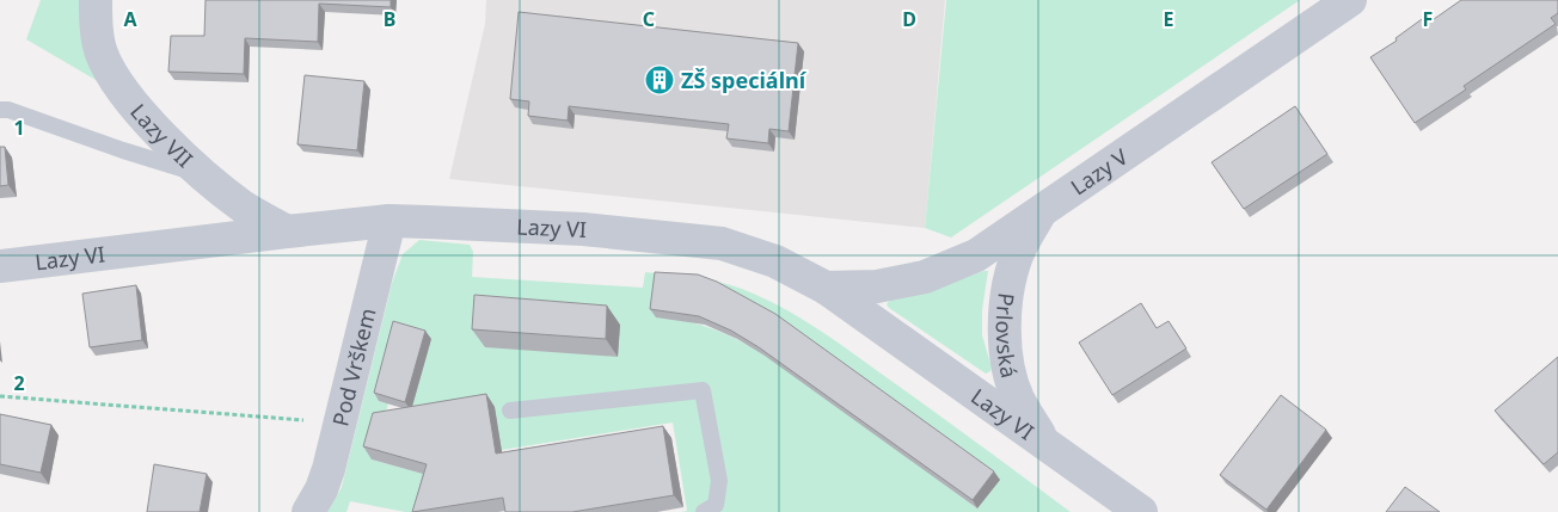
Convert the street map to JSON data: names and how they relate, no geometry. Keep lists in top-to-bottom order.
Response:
{
  "streets": {
    "street": [
      "Lazy VII",
      "Lazy V",
      "Lazy VI",
      "Prlovská",
      "Pod Vrškem"
    ]
  },
  "crossings": [
    ["Lazy VII", "Lazy VI"],
    ["Lazy V", "Lazy VI"],
    ["Lazy V", "Prlovská"],
    ["Lazy VI", "Prlovská"],
    ["Lazy VI", "Pod Vrškem"]
  ],
  "places": {
    "building": ["ZŠ speciální"]
  },
  "grid": {
    "columns": [
      "A",
      "B",
      "C",
      "D",
      "E",
      "F"
    ],
    "rows": ["1", "2"]
  }
}
